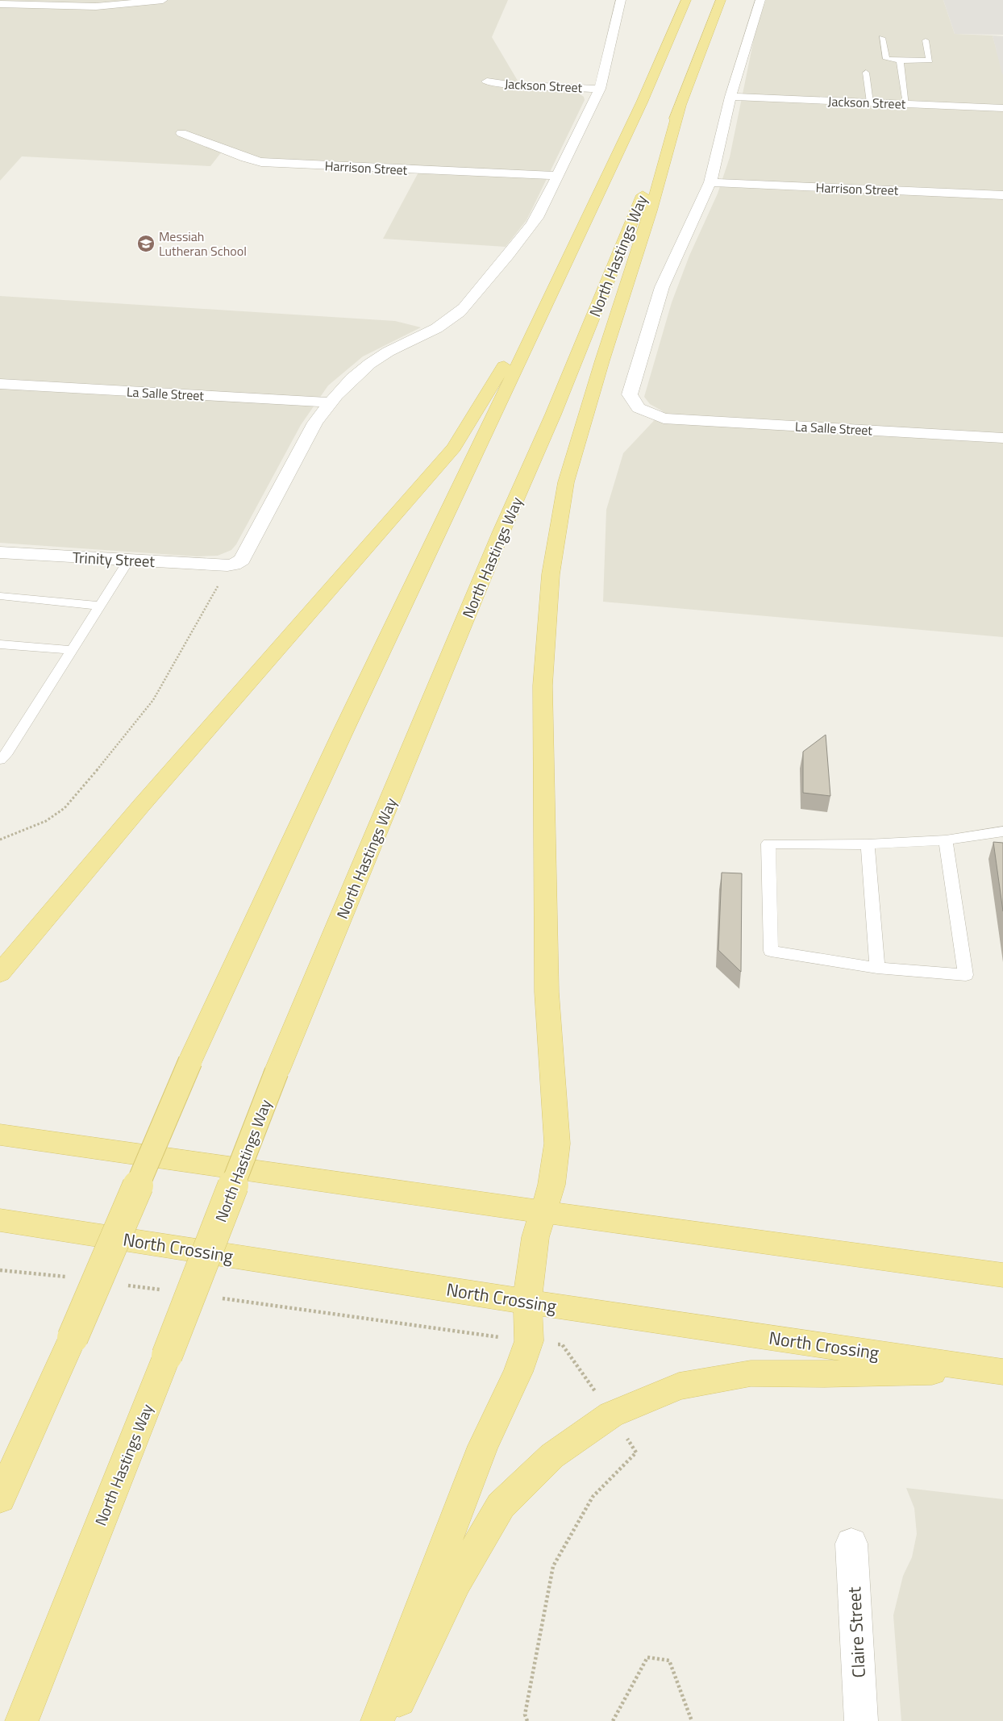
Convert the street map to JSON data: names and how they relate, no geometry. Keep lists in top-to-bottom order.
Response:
{
  "streets": {
    "main road": ["North Hastings Way", "North Crossing"],
    "street": [
      "Jackson Street",
      "Harrison Street",
      "La Salle Street",
      "Trinity Street",
      "Claire Street"
    ]
  },
  "crossings": [
    ["Jackson Street", "La Salle Street"],
    ["Harrison Street", "La Salle Street"]
  ],
  "places": {
    "school or university": ["Messiah Lutheran School"]
  }
}
